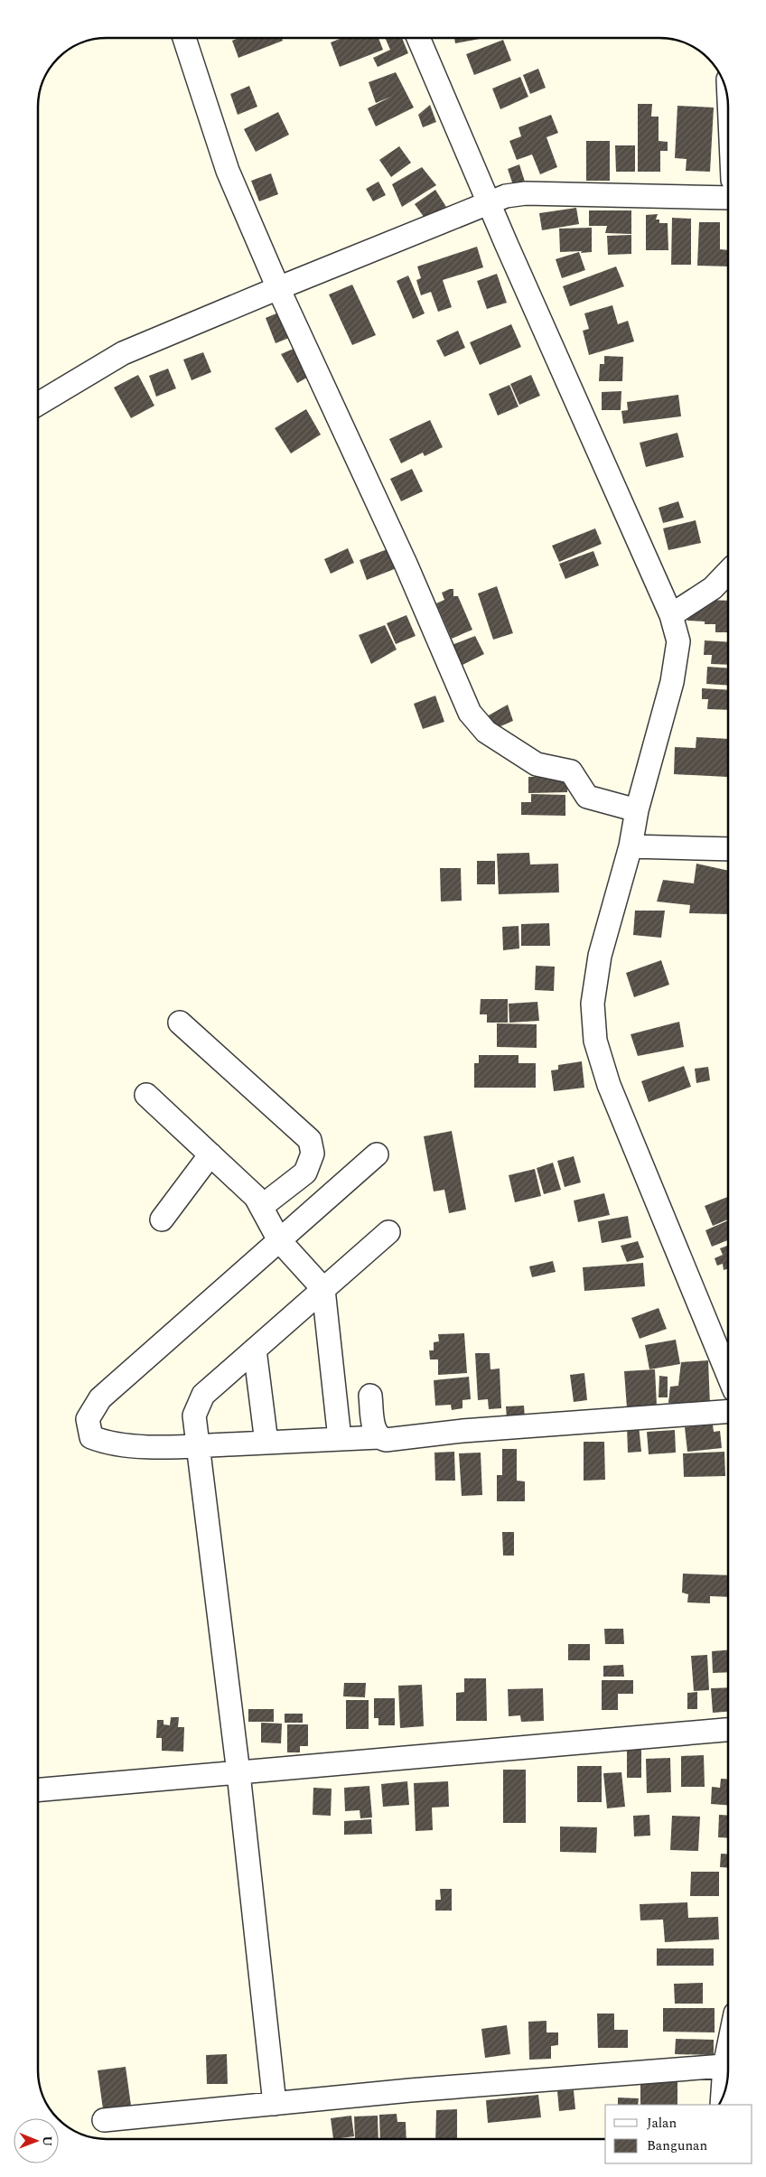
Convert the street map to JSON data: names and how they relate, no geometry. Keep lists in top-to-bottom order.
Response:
{
  "legend": ["Jalan", "Bangunan"],
  "north": "right"
}
